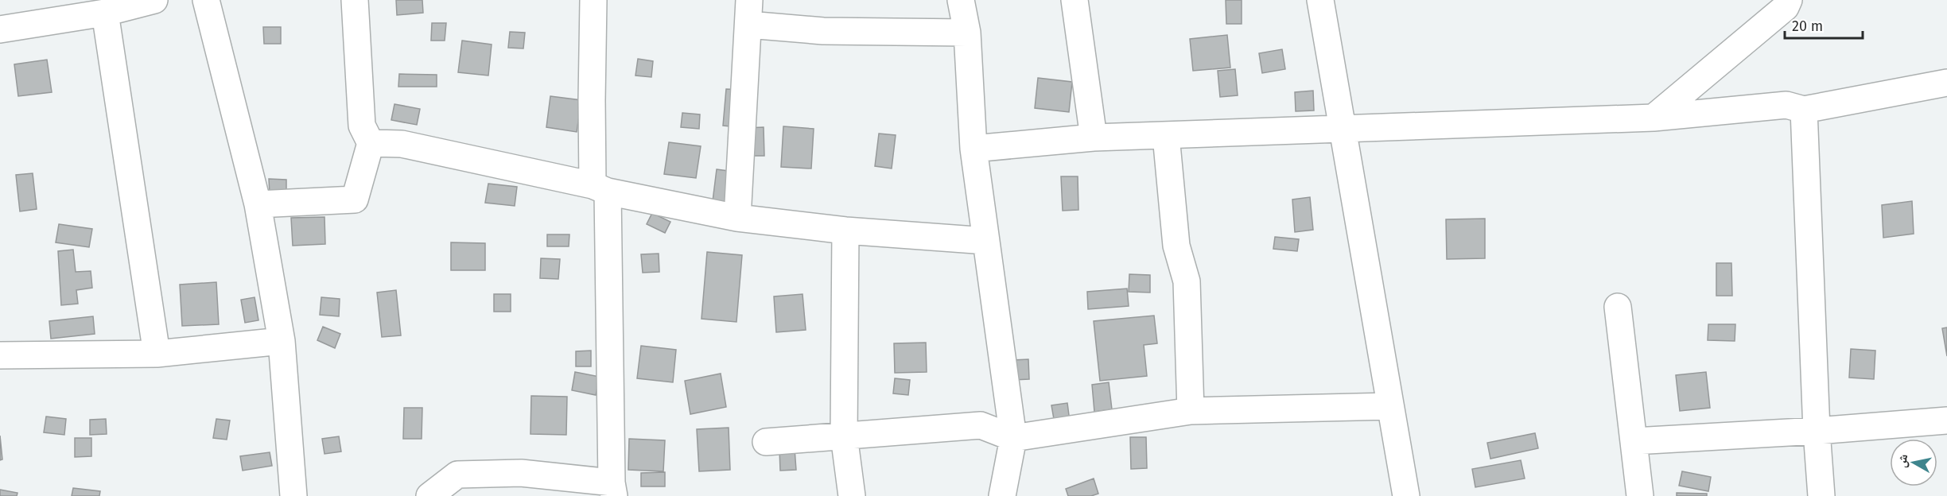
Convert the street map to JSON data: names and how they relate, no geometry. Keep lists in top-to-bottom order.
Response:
{
  "scale_bar": "20 m",
  "north": "left"
}
